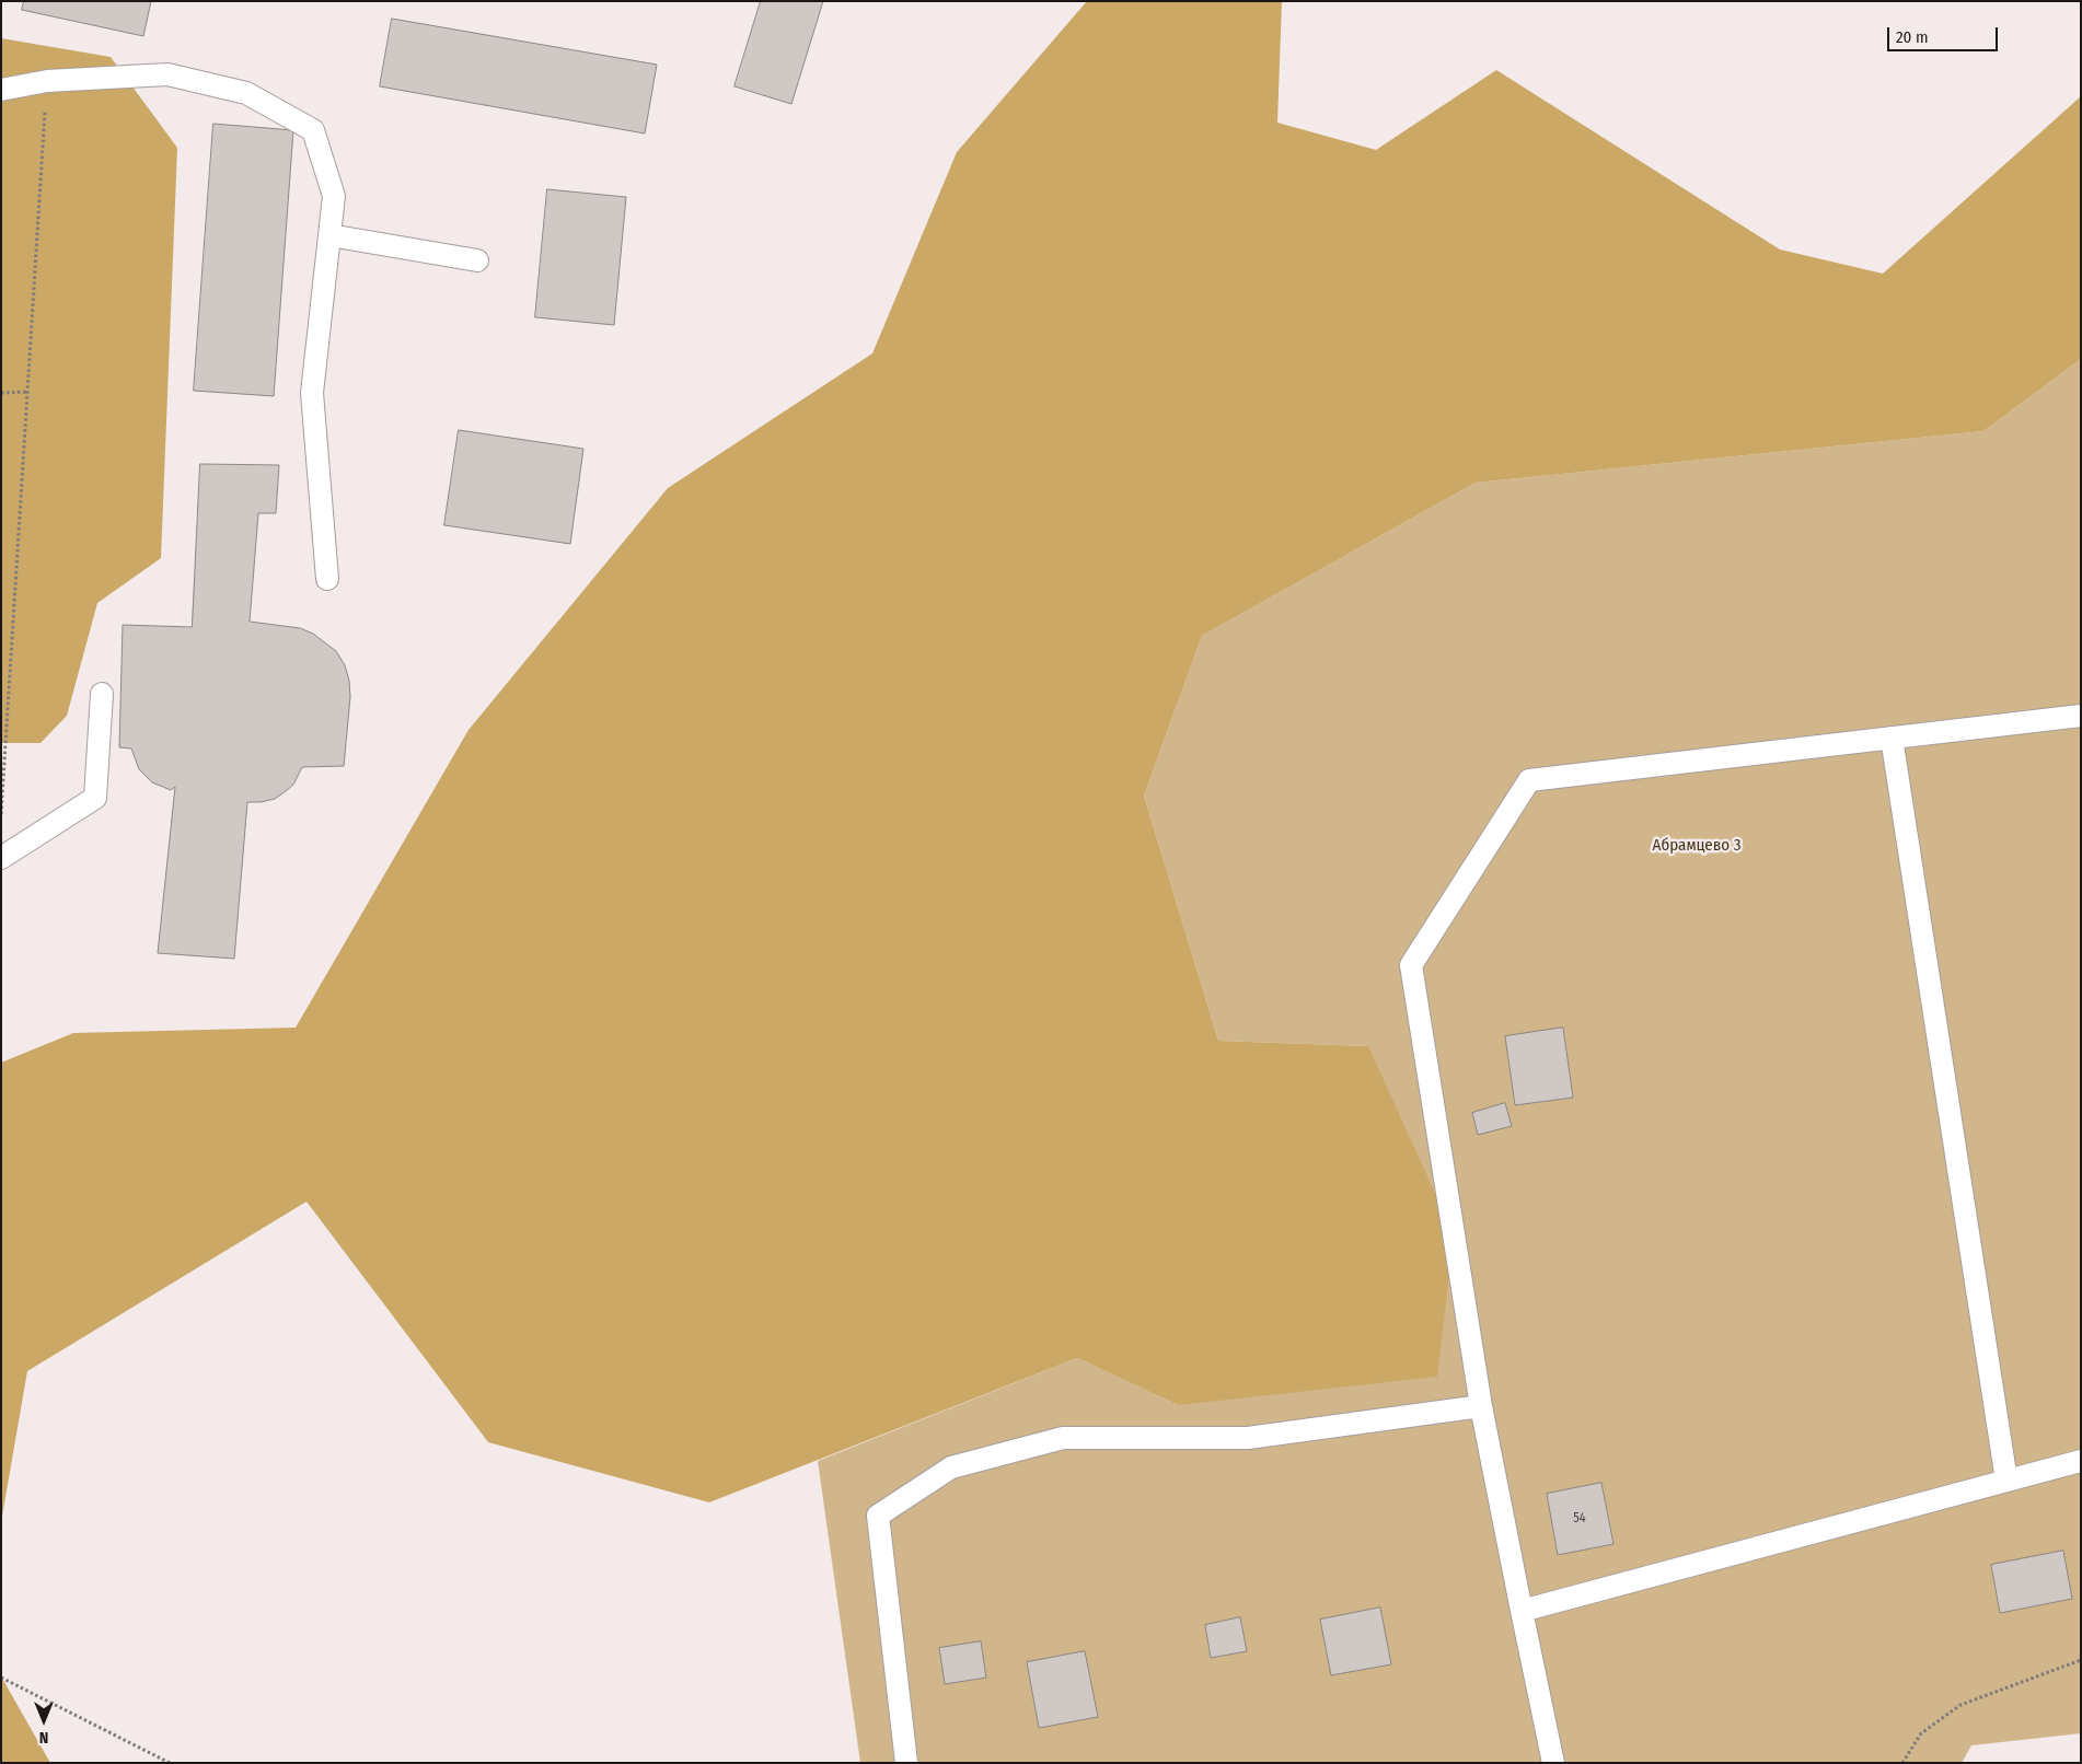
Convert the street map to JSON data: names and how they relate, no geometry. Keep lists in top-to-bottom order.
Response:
{
  "parks": ["Абрамцево 3"],
  "house_numbers": ["54"],
  "scale_bar": "20 m",
  "north": "bottom"
}
